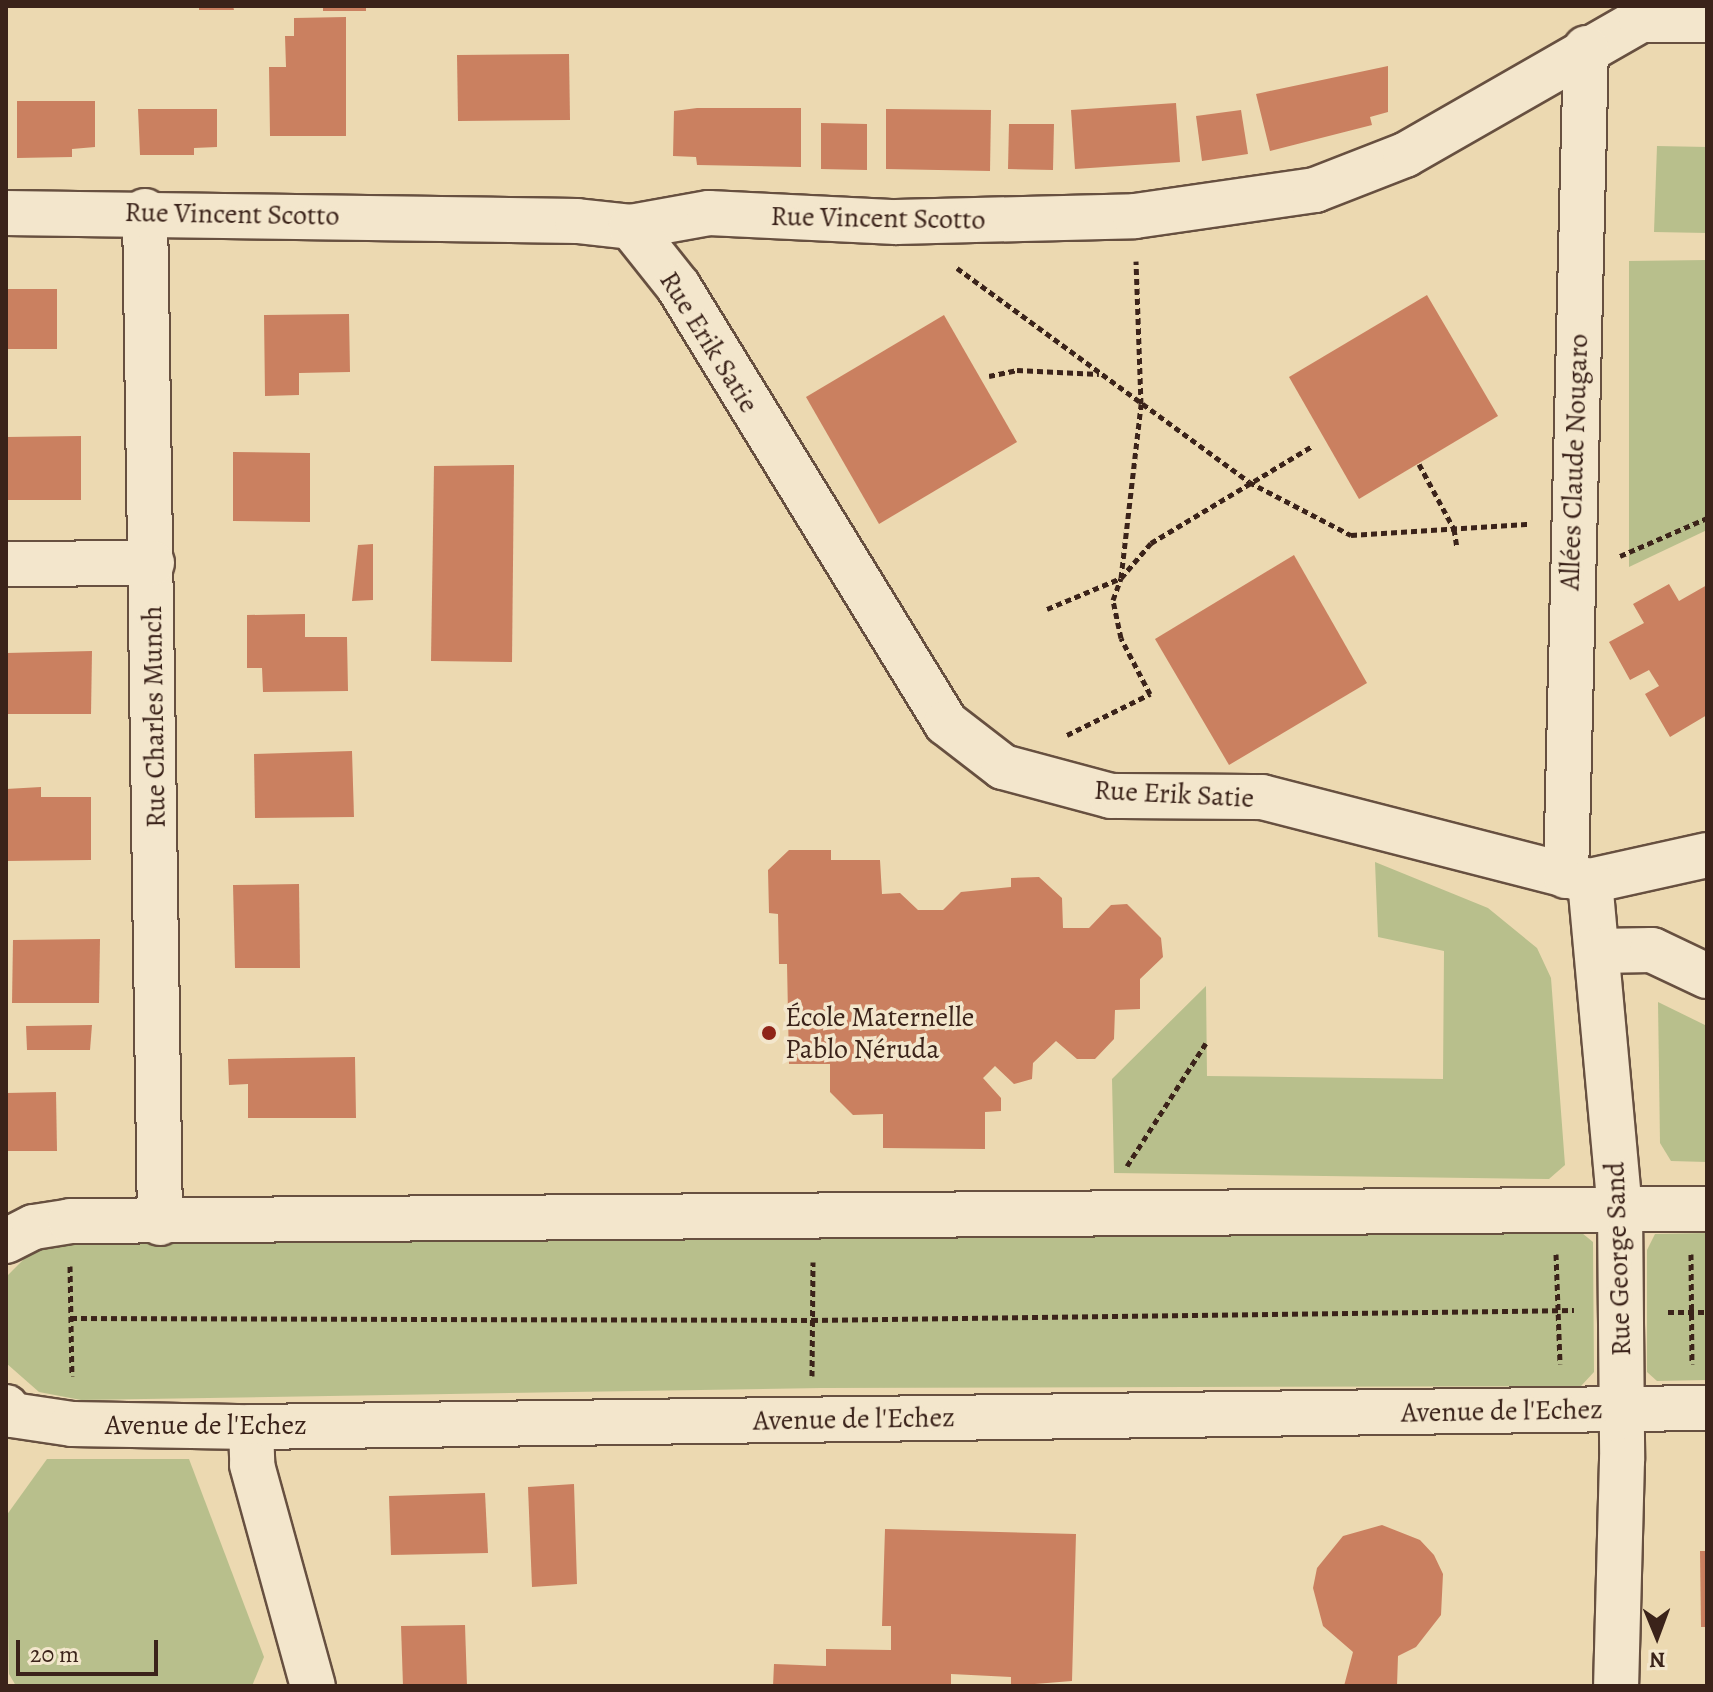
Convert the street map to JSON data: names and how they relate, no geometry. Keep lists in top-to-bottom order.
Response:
{
  "streets": {
    "street": [
      "Rue Vincent Scotto",
      "Rue Erik Satie",
      "Allées Claude Nougaro",
      "Rue Charles Munch",
      "Rue George Sand",
      "Avenue de l'Echez"
    ]
  },
  "crossings": [
    ["Rue Vincent Scotto", "Rue Erik Satie"],
    ["Rue Vincent Scotto", "Allées Claude Nougaro"],
    ["Rue Vincent Scotto", "Rue Charles Munch"],
    ["Rue Erik Satie", "Allées Claude Nougaro"],
    ["Rue Erik Satie", "Rue George Sand"],
    ["Allées Claude Nougaro", "Rue George Sand"],
    ["Rue George Sand", "Avenue de l'Echez"]
  ],
  "places": ["École Maternelle Pablo Néruda"],
  "scale_bar": "20 m",
  "north": "bottom"
}
